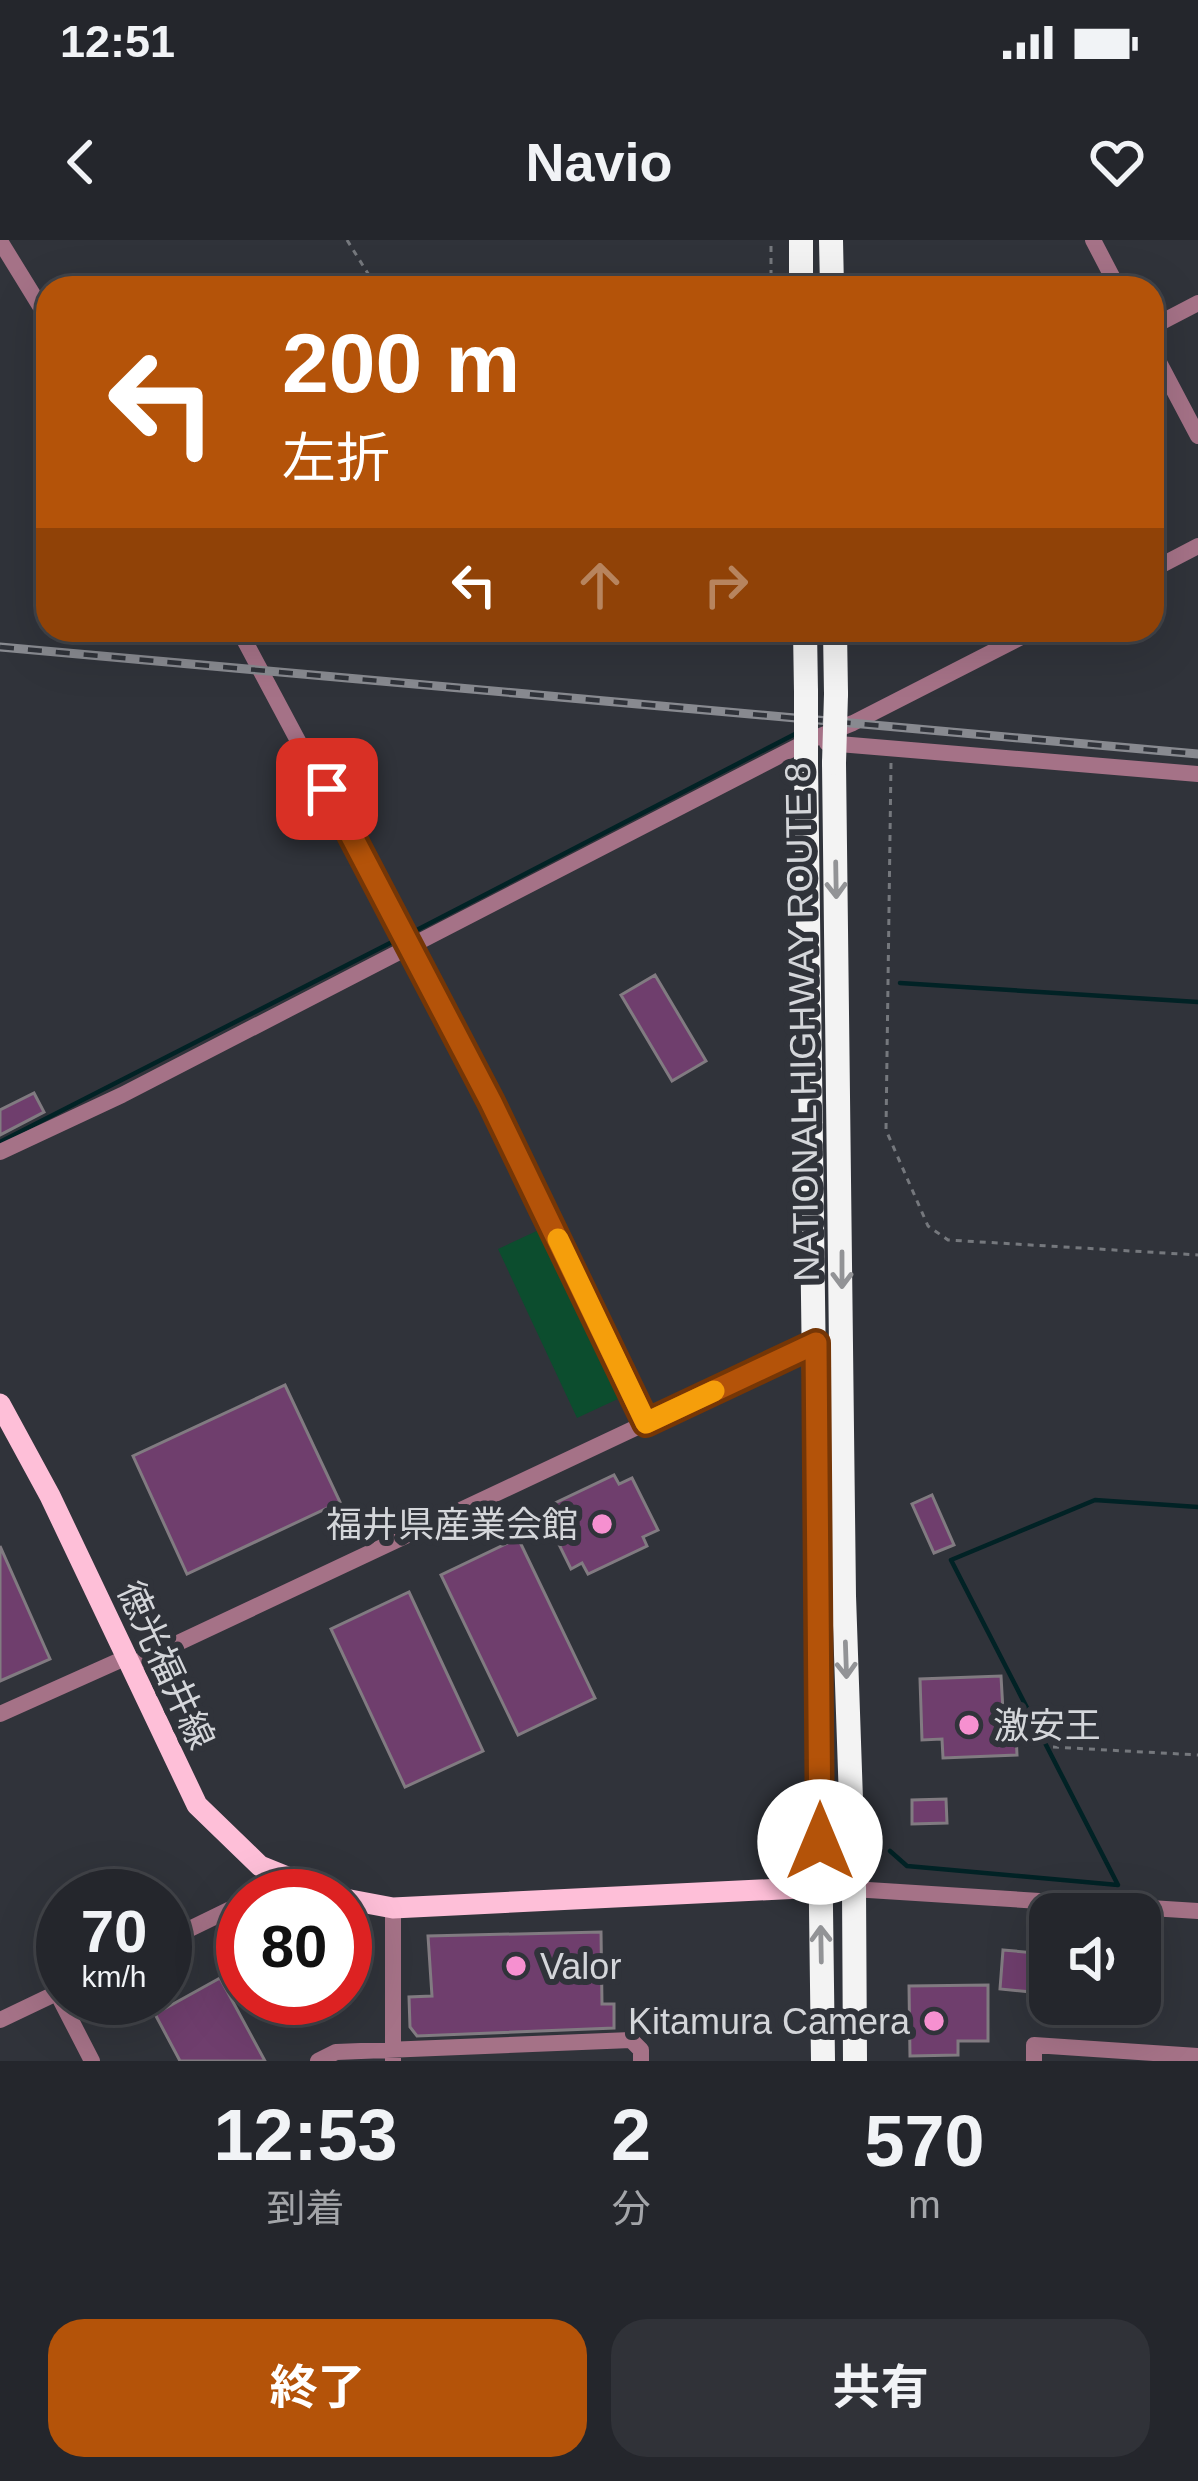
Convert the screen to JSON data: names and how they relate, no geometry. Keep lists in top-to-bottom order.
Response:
{
  "streets": {
    "highway": ["NATIONAL HIGHWAY ROUTE 8"],
    "main road": ["徳光福井線"]
  },
  "places": [
    "福井県産業会館",
    "激安王",
    "Valor",
    "Kitamura Camera"
  ],
  "page": {
    "status": "12:51",
    "header": "Navio",
    "turn": ["200 m", "左折"],
    "speed": "70 km/h",
    "limit": "80",
    "eta": [
      "12:53",
      "到着",
      "2",
      "分",
      "570",
      "m"
    ],
    "buttons": ["終了", "共有"]
  }
}
